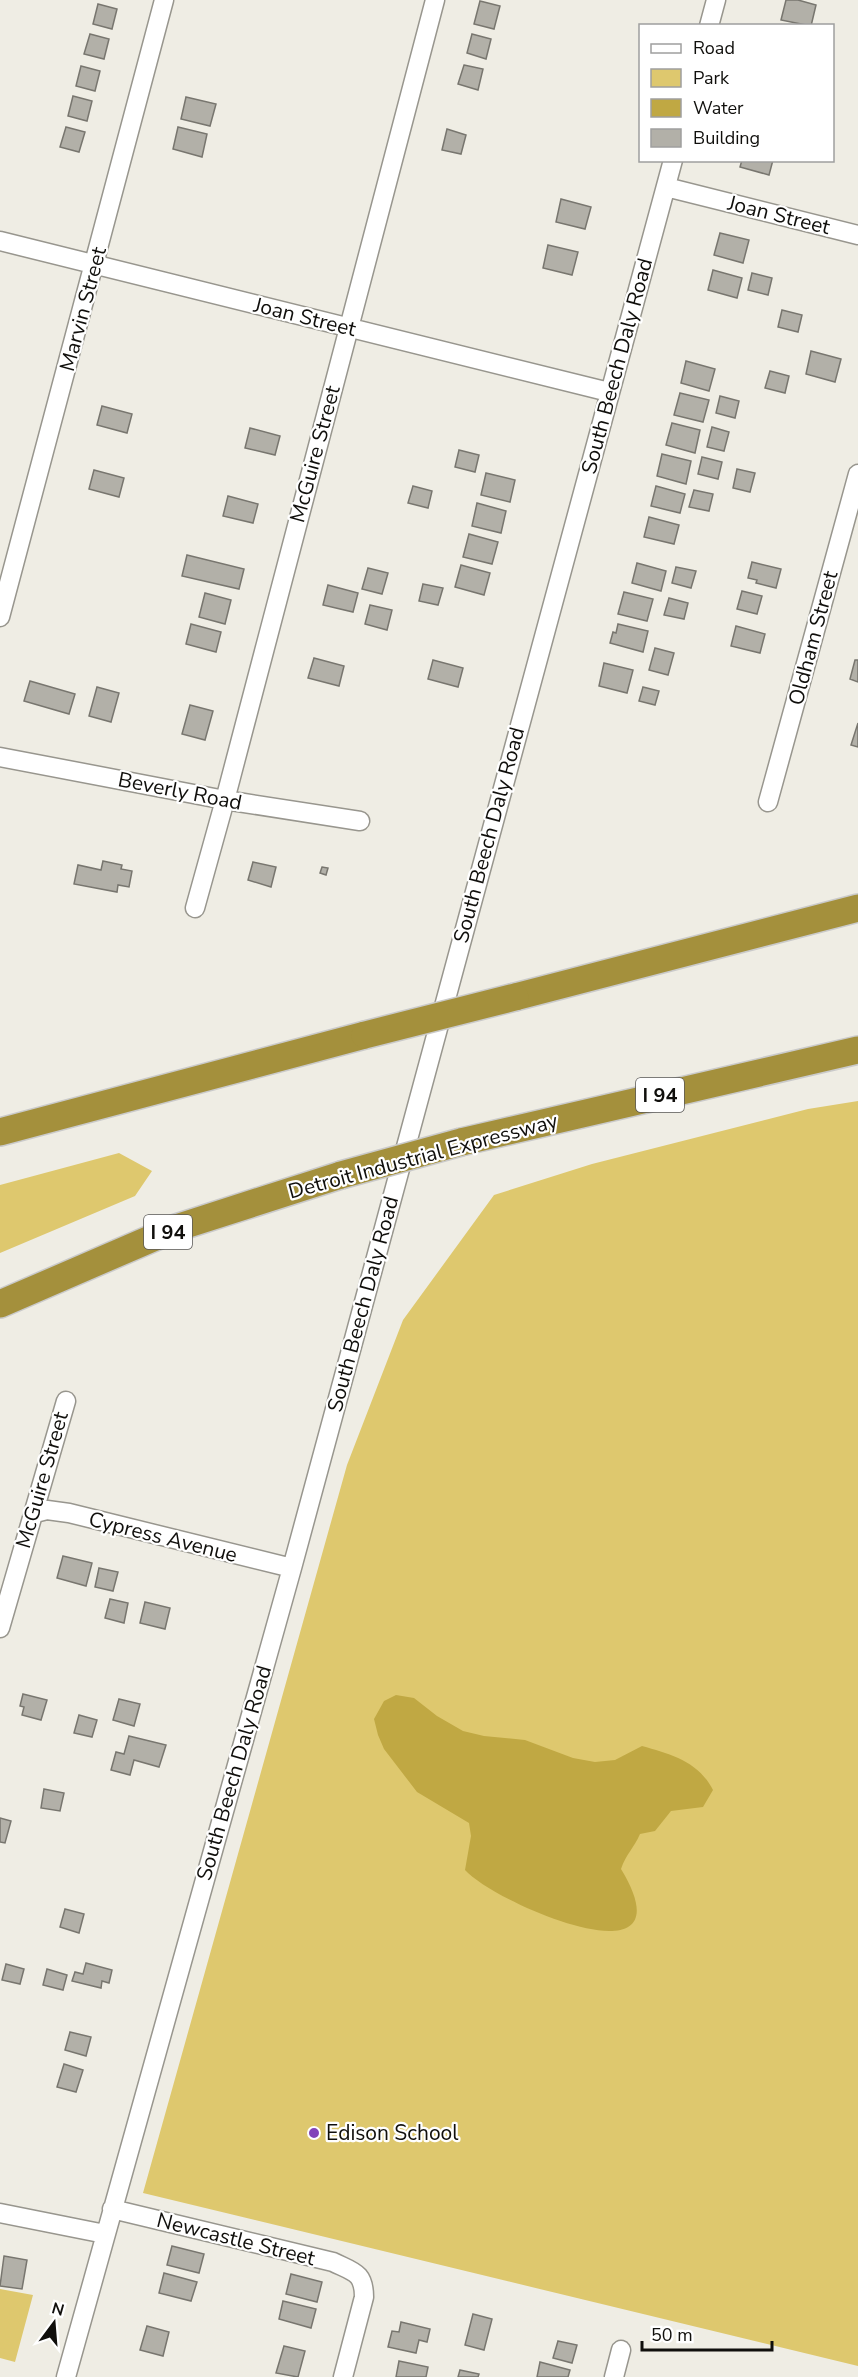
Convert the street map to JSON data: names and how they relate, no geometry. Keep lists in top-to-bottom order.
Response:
{
  "streets": {
    "highway": ["I 94", "Detroit Industrial Expressway"],
    "street": [
      "Joan Street",
      "Marvin Street",
      "South Beech Daly Road",
      "McGuire Street",
      "Oldham Street",
      "Beverly Road",
      "Cypress Avenue",
      "Newcastle Street"
    ]
  },
  "crossings": [
    ["Joan Street", "Marvin Street"],
    ["Joan Street", "South Beech Daly Road"],
    ["Joan Street", "McGuire Street"],
    ["South Beech Daly Road", "Cypress Avenue"],
    ["South Beech Daly Road", "Newcastle Street"],
    ["McGuire Street", "Beverly Road"],
    ["McGuire Street", "Cypress Avenue"]
  ],
  "places": ["Edison School"],
  "legend": [
    "Road",
    "Park",
    "Water",
    "Building"
  ],
  "scale_bar": "50 m",
  "north": "top"
}
